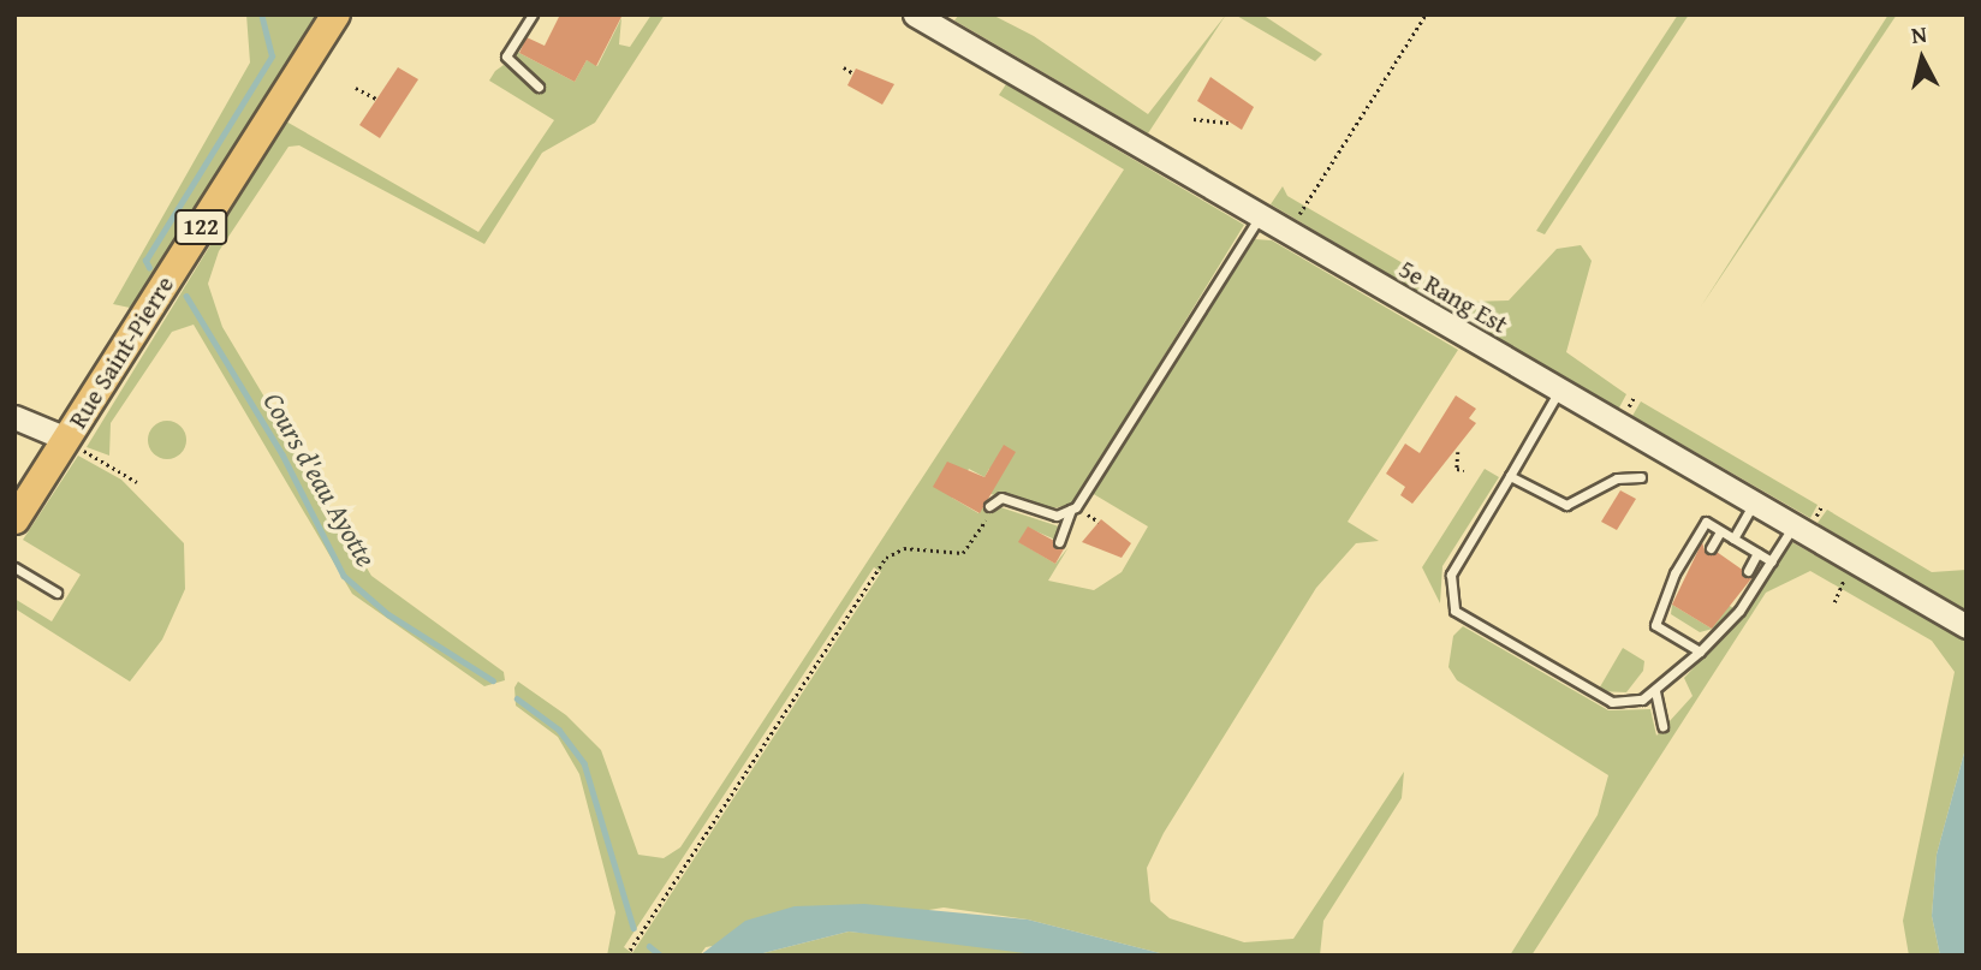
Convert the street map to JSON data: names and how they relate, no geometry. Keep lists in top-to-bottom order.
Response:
{
  "streets": {
    "main road": ["122", "Rue Saint-Pierre"],
    "street": ["5e Rang Est"]
  },
  "water": ["Cours d'eau Ayotte"],
  "north": "top"
}
